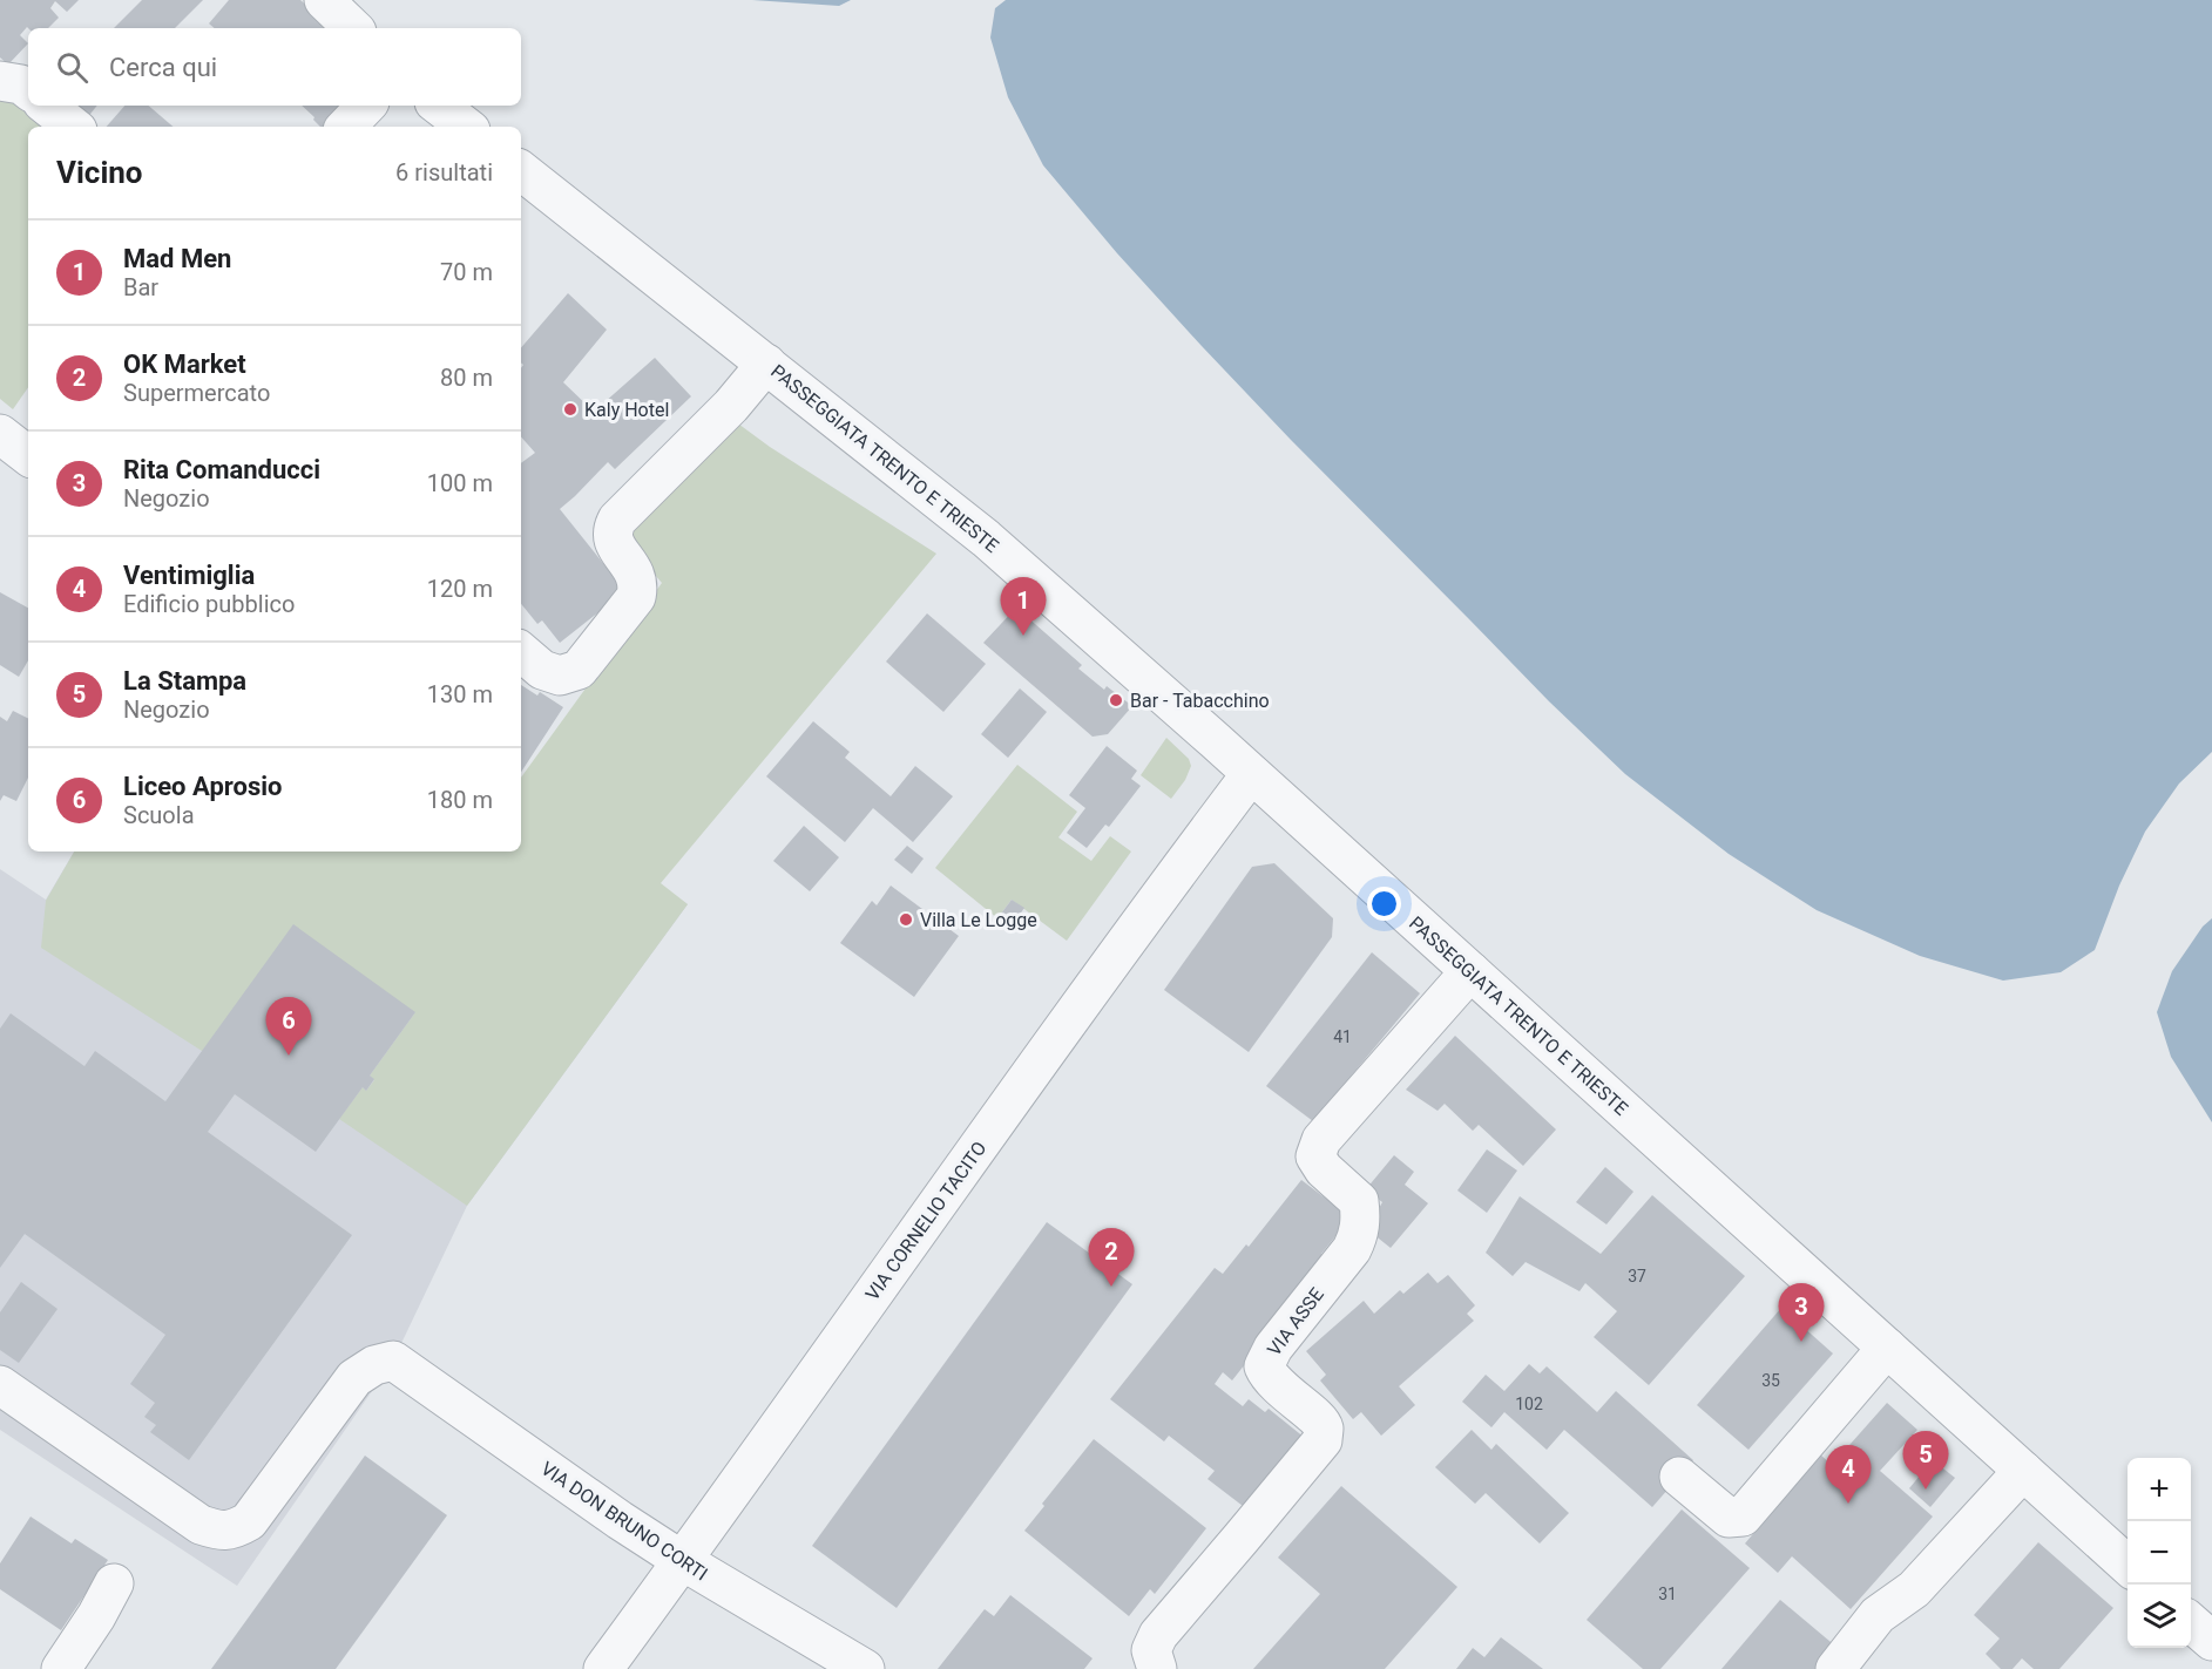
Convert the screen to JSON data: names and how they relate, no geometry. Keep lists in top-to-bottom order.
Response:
{
  "streets": {
    "street": [
      "PASSEGGIATA TRENTO E TRIESTE",
      "VIA CORNELIO TACITO",
      "VIA ASSE",
      "VIA DON BRUNO CORTI"
    ]
  },
  "crossings": [
    ["PASSEGGIATA TRENTO E TRIESTE", "VIA CORNELIO TACITO"],
    ["PASSEGGIATA TRENTO E TRIESTE", "VIA ASSE"],
    ["VIA CORNELIO TACITO", "VIA DON BRUNO CORTI"]
  ],
  "places": ["Kaly Hotel", "Bar - Tabacchino", "Villa Le Logge"],
  "house_numbers": [
    "41",
    "37",
    "35",
    "102",
    "31"
  ],
  "page": {
    "search": "Cerca qui",
    "heading": ["Vicino", "6 risultati"],
    "list": [
      {
        "mark": "1",
        "name": "Mad Men",
        "note": "Bar",
        "value": "70 m"
      },
      {
        "mark": "2",
        "name": "OK Market",
        "note": "Supermercato",
        "value": "80 m"
      },
      {
        "mark": "3",
        "name": "Rita Comanducci",
        "note": "Negozio",
        "value": "100 m"
      },
      {
        "mark": "4",
        "name": "Ventimiglia",
        "note": "Edificio pubblico",
        "value": "120 m"
      },
      {
        "mark": "5",
        "name": "La Stampa",
        "note": "Negozio",
        "value": "130 m"
      },
      {
        "mark": "6",
        "name": "Liceo Aprosio",
        "note": "Scuola",
        "value": "180 m"
      }
    ],
    "pins": [
      "1",
      "6",
      "2",
      "3",
      "5",
      "4"
    ],
    "map_buttons": ["+", "−"]
  }
}
